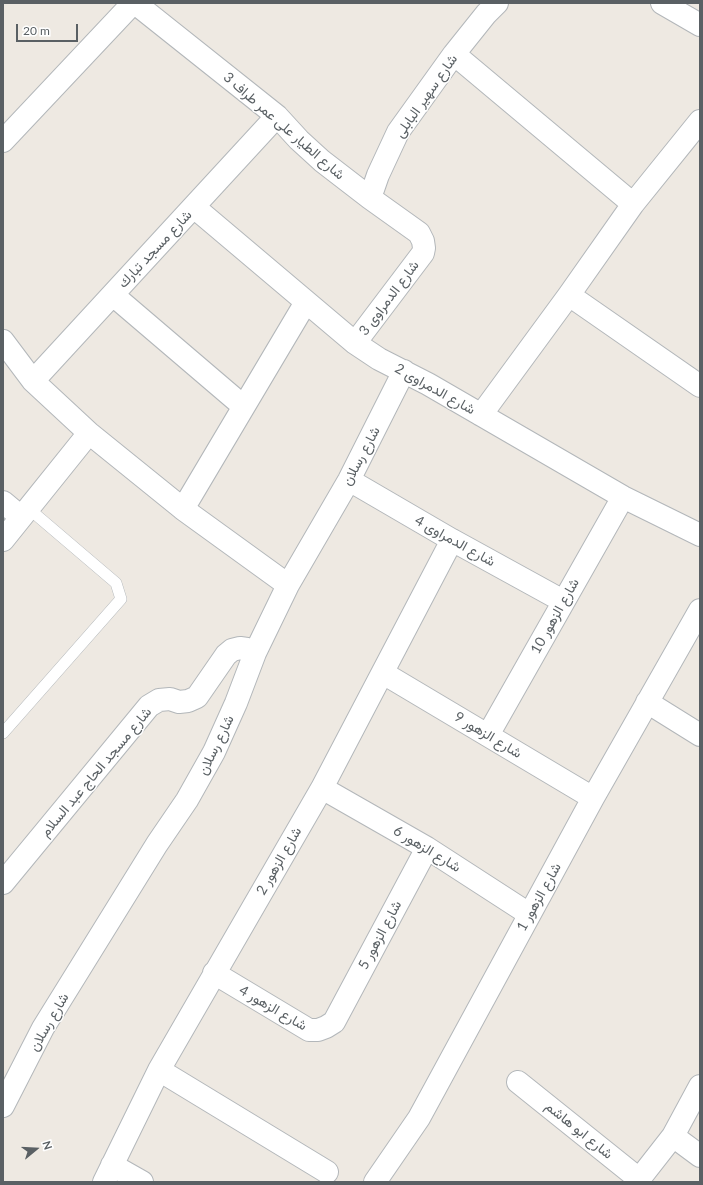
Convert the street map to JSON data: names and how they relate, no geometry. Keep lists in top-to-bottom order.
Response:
{
  "streets": {
    "street": [
      "شارع سهير البابلى",
      "شارع الطيار على عمر طراف 3",
      "شارع مسجد تبارك",
      "شارع الدمراوى 3",
      "شارع الدمراوى 2",
      "شارع رسلان",
      "شارع الدمراوى 4",
      "شارع الزهور 10",
      "شارع الزهور 9",
      "شارع مسجد الحاج عبد السلام",
      "شارع الزهور 6",
      "شارع الزهور 2",
      "شارع الزهور 1",
      "شارع الزهور 5",
      "شارع الزهور 4",
      "شارع ابو هاشم"
    ]
  },
  "crossings": [
    ["شارع سهير البابلى", "شارع الطيار على عمر طراف 3"],
    ["شارع الطيار على عمر طراف 3", "شارع مسجد تبارك"],
    ["شارع الطيار على عمر طراف 3", "شارع الدمراوى 3"],
    ["شارع مسجد تبارك", "شارع الدمراوى 2"],
    ["شارع الدمراوى 3", "شارع الدمراوى 2"],
    ["شارع الدمراوى 2", "شارع رسلان"],
    ["شارع الدمراوى 2", "شارع الزهور 10"],
    ["شارع رسلان", "شارع الدمراوى 4"],
    ["شارع رسلان", "شارع مسجد الحاج عبد السلام"],
    ["شارع الدمراوى 4", "شارع الزهور 10"],
    ["شارع الدمراوى 4", "شارع الزهور 2"],
    ["شارع الزهور 10", "شارع الزهور 9"],
    ["شارع الزهور 9", "شارع الزهور 2"],
    ["شارع الزهور 9", "شارع الزهور 1"],
    ["شارع الزهور 6", "شارع الزهور 2"],
    ["شارع الزهور 6", "شارع الزهور 1"],
    ["شارع الزهور 6", "شارع الزهور 5"],
    ["شارع الزهور 2", "شارع الزهور 4"],
    ["شارع الزهور 5", "شارع الزهور 4"]
  ],
  "scale_bar": "20 m",
  "north": "right"
}
